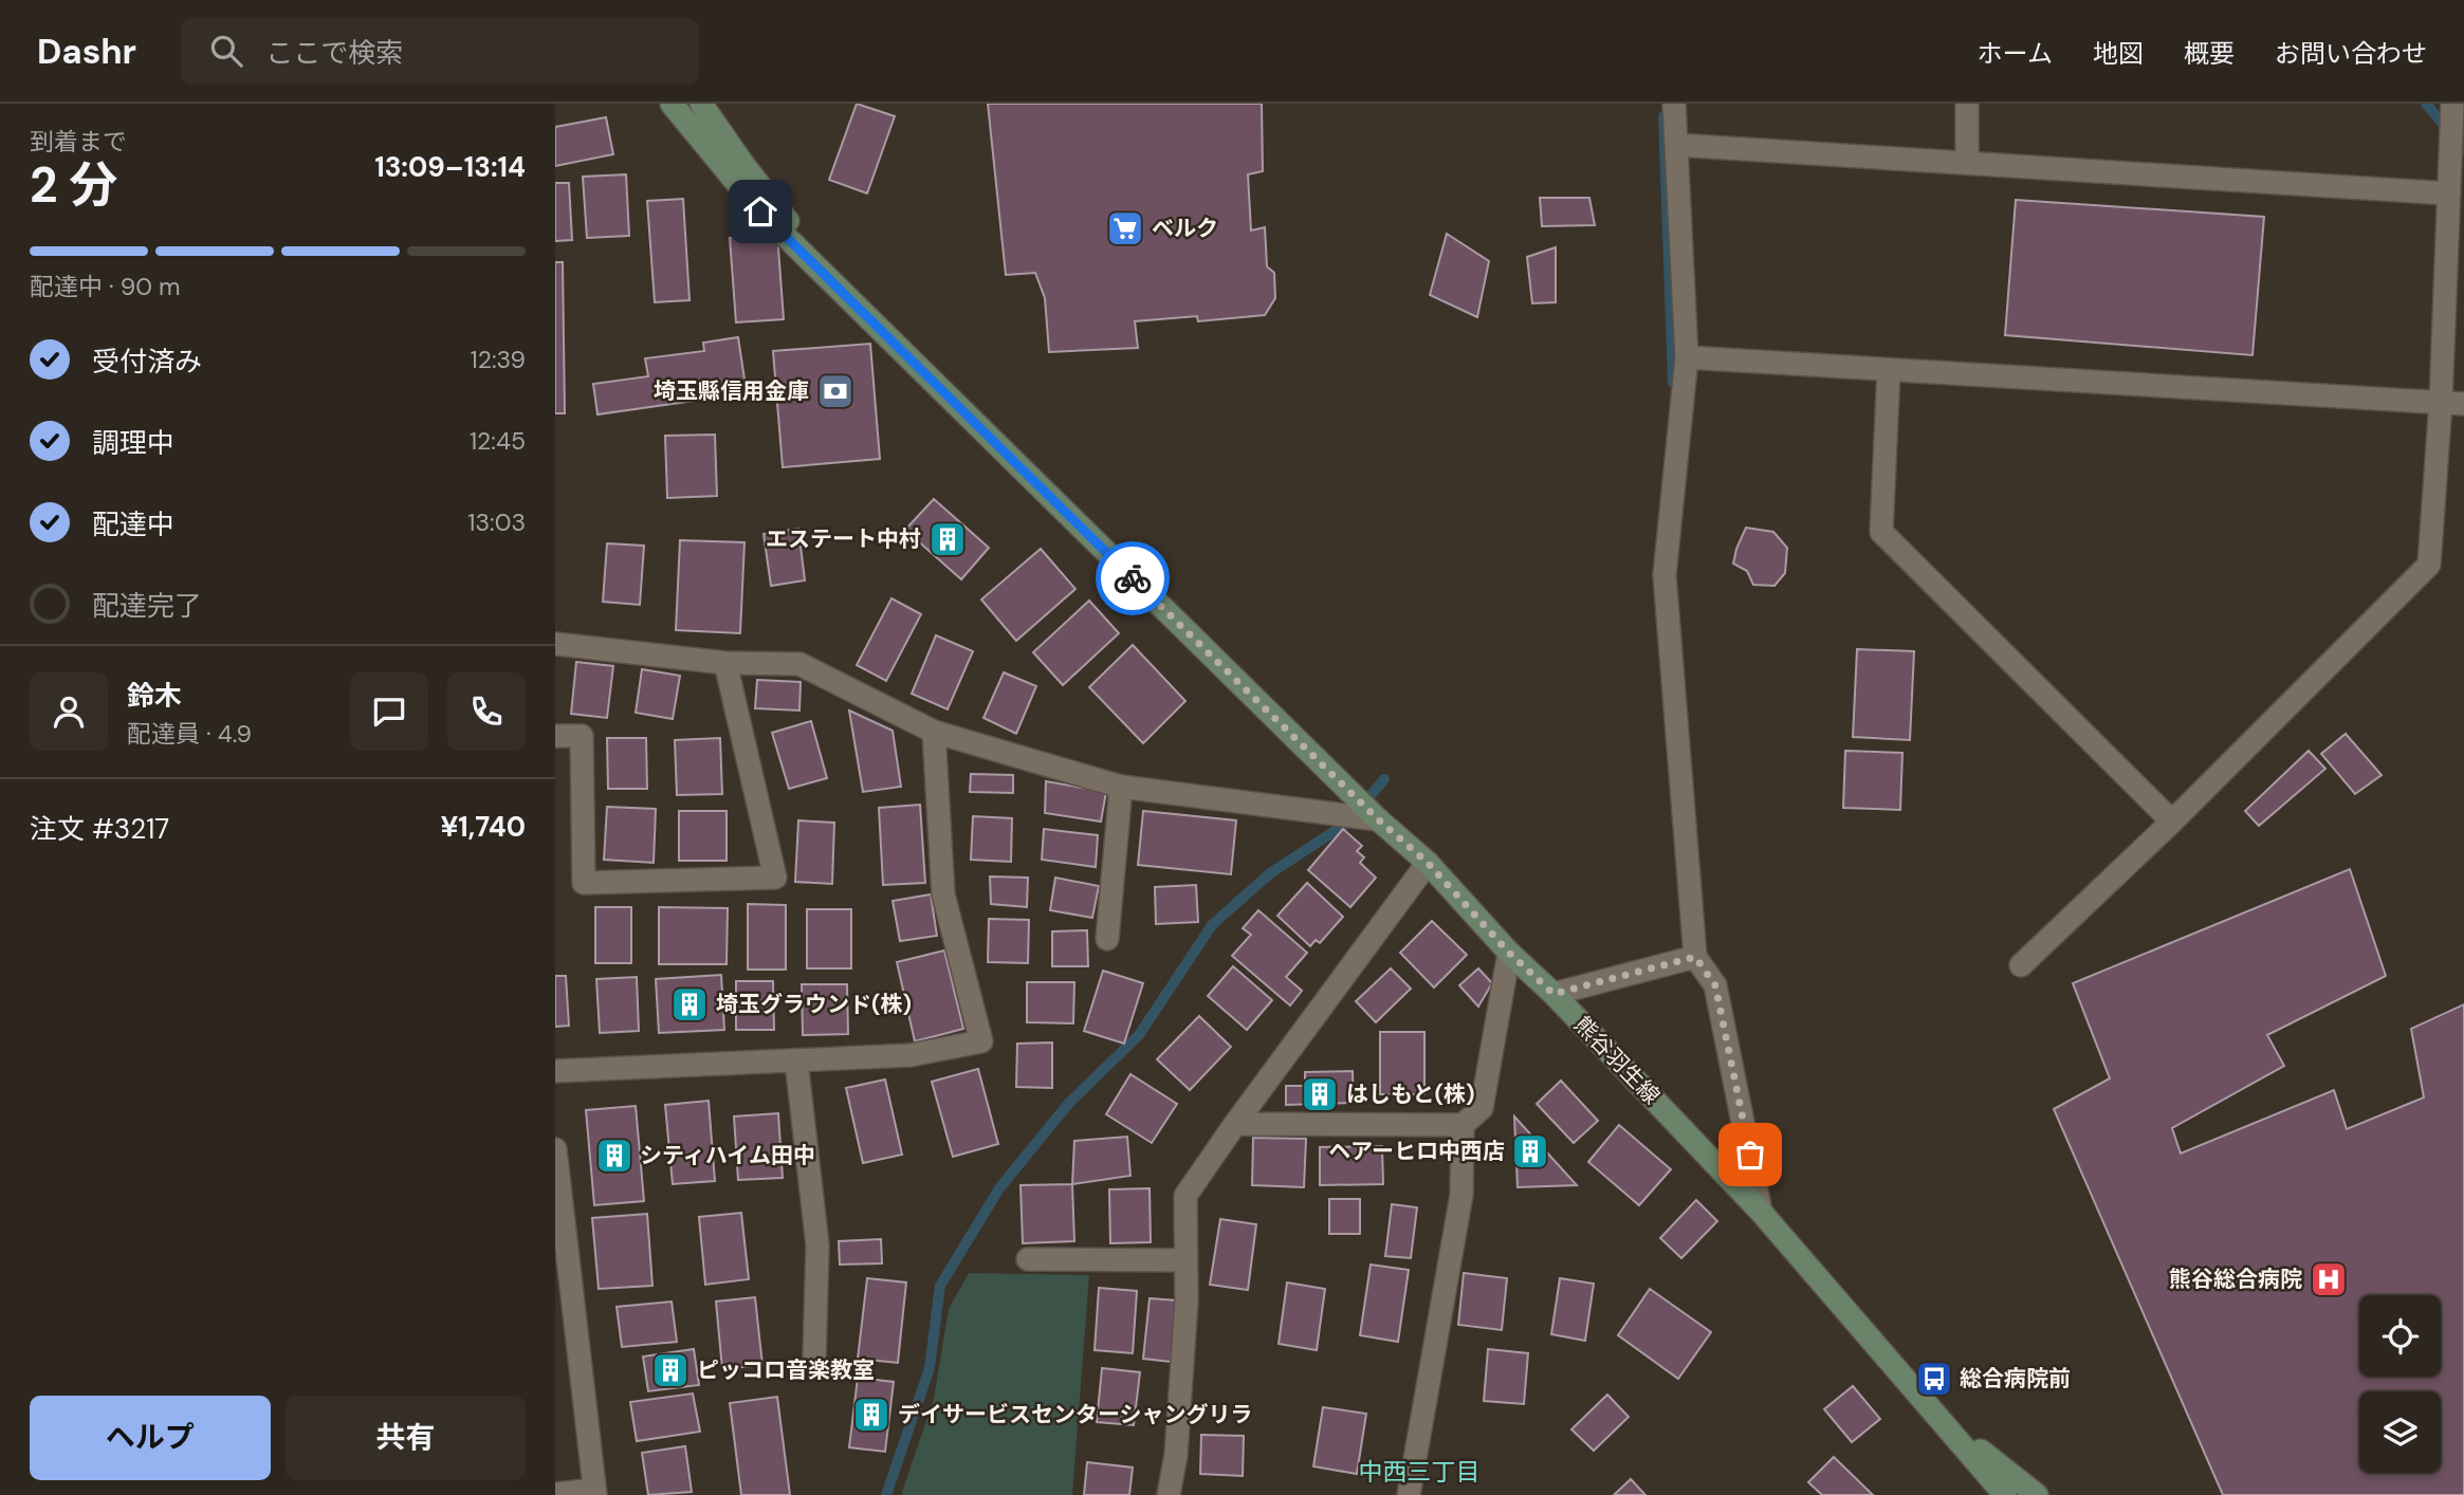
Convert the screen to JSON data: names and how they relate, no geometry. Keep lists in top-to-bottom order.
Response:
{
  "streets": {
    "main road": ["熊谷羽生線"]
  },
  "districts": ["中西三丁目"],
  "places": {
    "supermarket": ["ベルク"],
    "bank": ["埼玉縣信用金庫"],
    "building": [
      "エステート中村",
      "埼玉グラウンド(株)",
      "はしもと(株)",
      "ヘアーヒロ中西店",
      "シティハイム田中",
      "ピッコロ音楽教室",
      "デイサービスセンターシャングリラ"
    ],
    "hospital": ["熊谷総合病院"],
    "bus stop": ["総合病院前"]
  },
  "page": {
    "header": "Dashr",
    "search": "ここで検索",
    "nav": [
      "ホーム",
      "地図",
      "概要",
      "お問い合わせ"
    ],
    "heading": ["2 分", "到着まで", "13:09–13:14"],
    "panel": [
      "鈴木",
      "配達員 · 4.9",
      "注文 #3217",
      "¥1,740"
    ],
    "bar": "配達中 · 90 m",
    "list": [
      ["受付済み", "12:39"],
      ["調理中", "12:45"],
      ["配達中", "13:03"],
      "配達完了"
    ],
    "buttons": ["ヘルプ", "共有"]
  }
}
